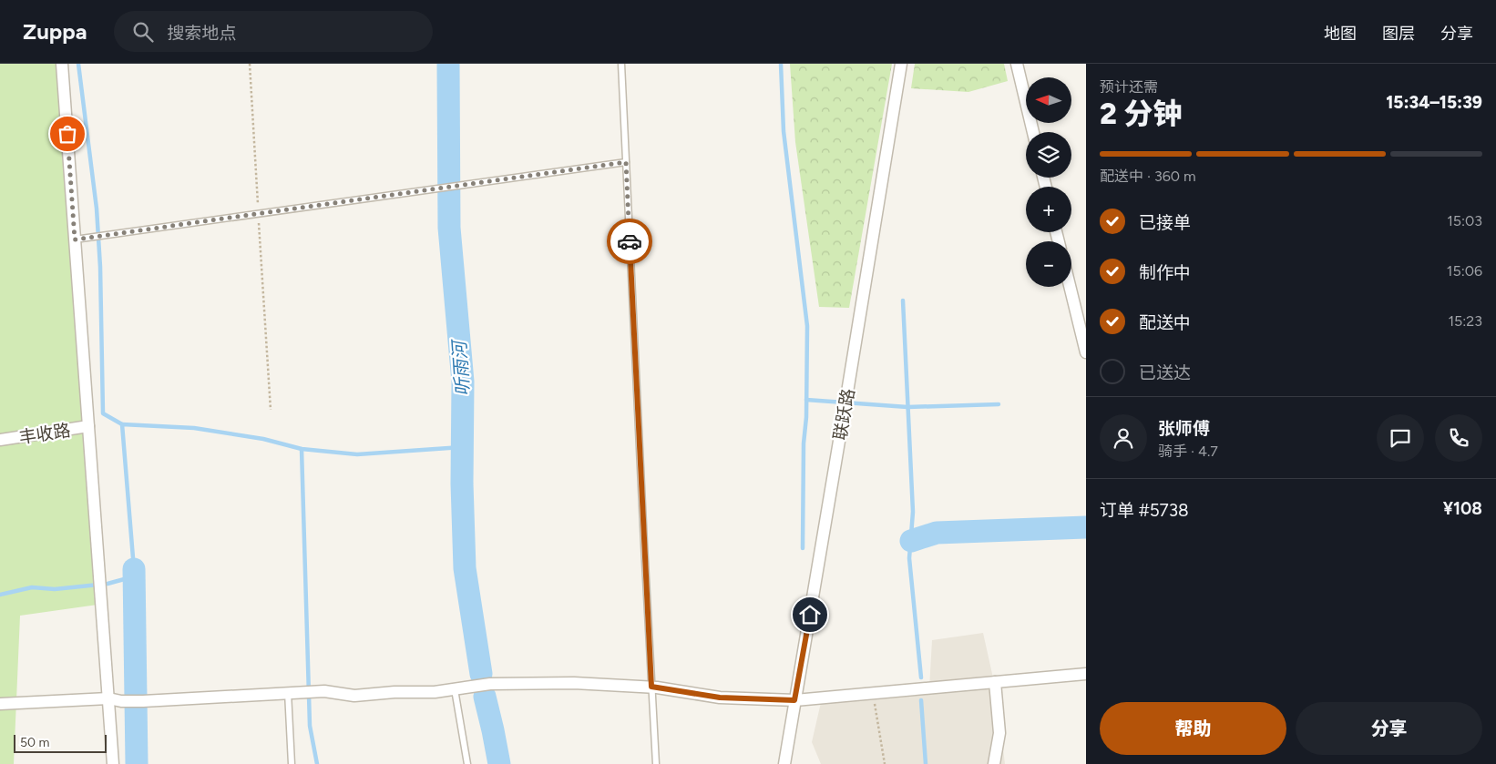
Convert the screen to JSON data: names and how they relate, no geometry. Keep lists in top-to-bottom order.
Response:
{
  "streets": {
    "street": ["联跃路", "丰收路"]
  },
  "water": ["听雨河"],
  "scale_bar": "50 m",
  "north": "left",
  "page": {
    "header": "Zuppa",
    "search": "搜索地点",
    "nav": ["地图", "图层", "分享"],
    "heading": ["2 分钟", "预计还需", "15:34–15:39"],
    "panel": [
      "张师傅",
      "骑手 · 4.7",
      "订单 #5738",
      "¥108"
    ],
    "map_buttons": ["+", "−"],
    "bar": "配送中 · 360 m",
    "list": [
      ["已接单", "15:03"],
      ["制作中", "15:06"],
      ["配送中", "15:23"],
      "已送达"
    ],
    "buttons": ["帮助", "分享"],
    "scale": "50 m"
  }
}
